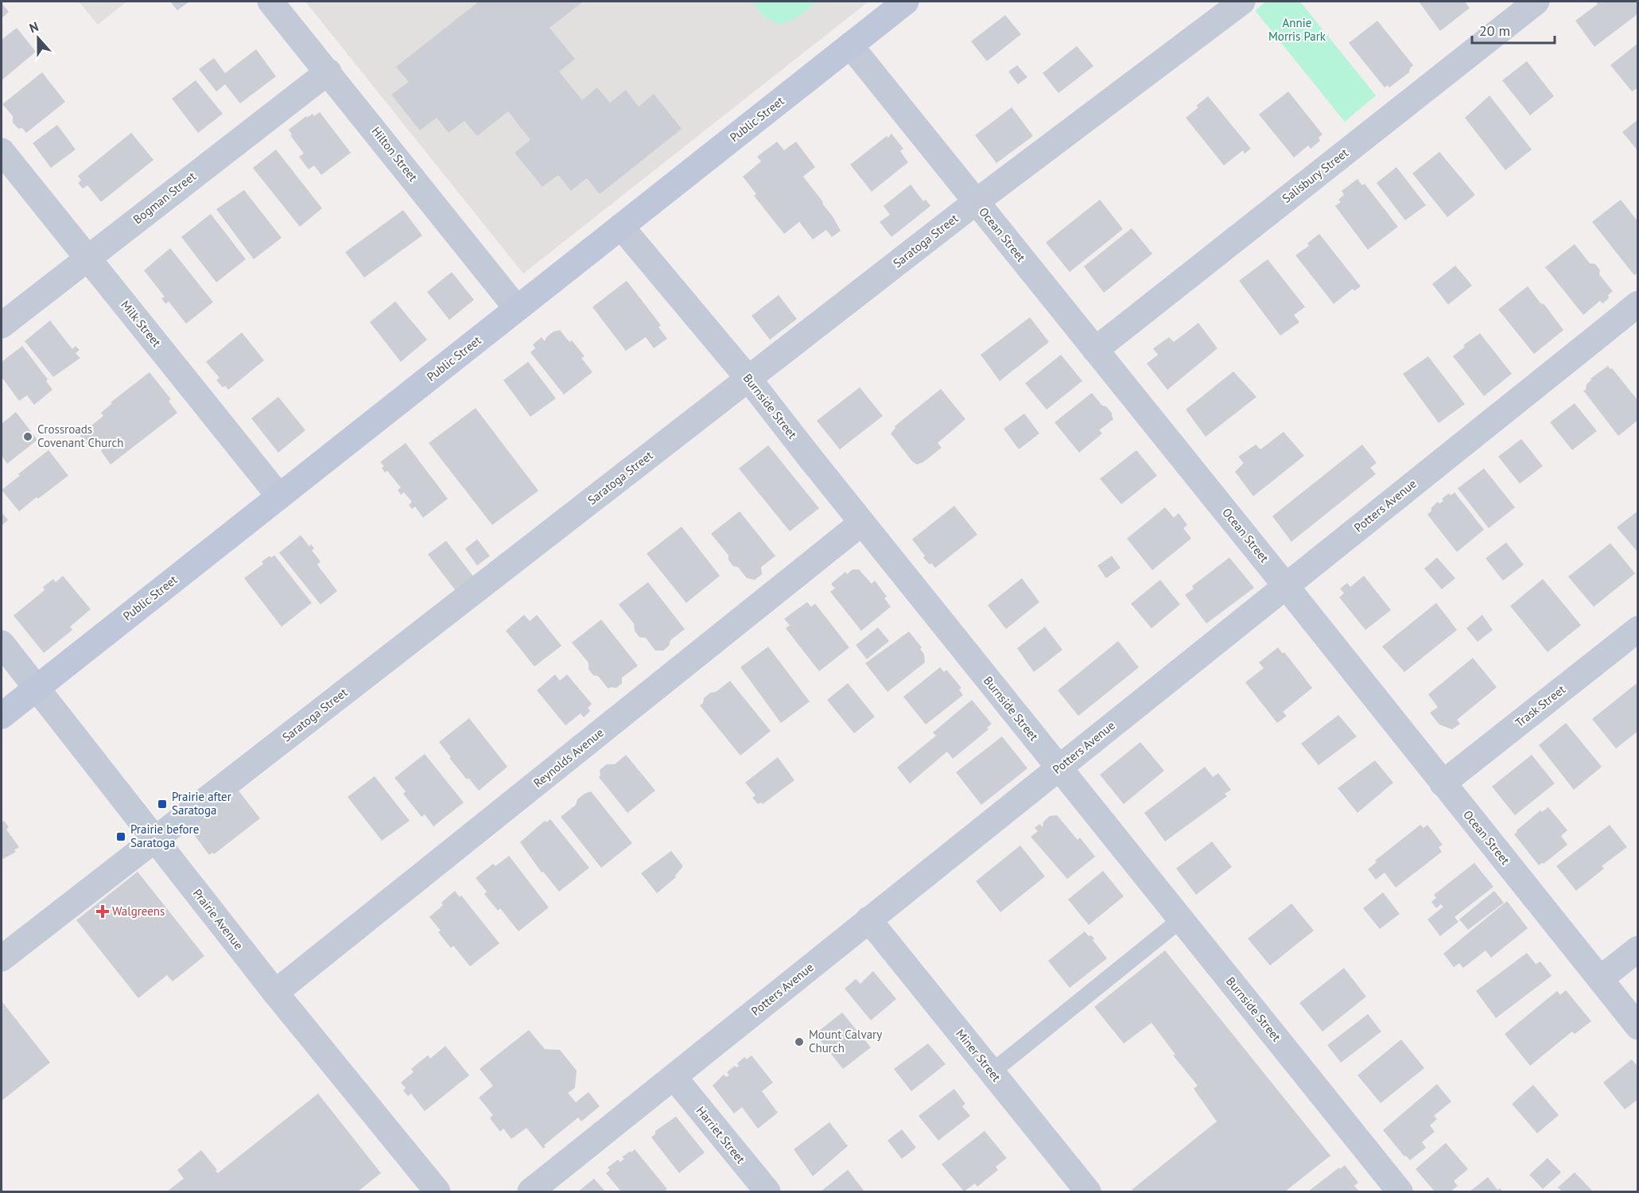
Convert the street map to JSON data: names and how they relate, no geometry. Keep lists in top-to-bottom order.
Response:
{
  "streets": {
    "main road": ["Public Street"],
    "street": [
      "Hilton Street",
      "Salisbury Street",
      "Bogman Street",
      "Ocean Street",
      "Saratoga Street",
      "Milk Street",
      "Burnside Street",
      "Potters Avenue",
      "Trask Street",
      "Reynolds Avenue",
      "Prairie Avenue",
      "Miner Street",
      "Harriet Street"
    ]
  },
  "crossings": [
    ["Public Street", "Hilton Street"],
    ["Public Street", "Ocean Street"],
    ["Public Street", "Milk Street"],
    ["Public Street", "Burnside Street"],
    ["Public Street", "Prairie Avenue"],
    ["Hilton Street", "Bogman Street"],
    ["Salisbury Street", "Ocean Street"],
    ["Bogman Street", "Milk Street"],
    ["Ocean Street", "Saratoga Street"],
    ["Ocean Street", "Potters Avenue"],
    ["Ocean Street", "Trask Street"],
    ["Saratoga Street", "Burnside Street"],
    ["Saratoga Street", "Prairie Avenue"],
    ["Burnside Street", "Potters Avenue"],
    ["Burnside Street", "Reynolds Avenue"],
    ["Potters Avenue", "Miner Street"],
    ["Potters Avenue", "Harriet Street"],
    ["Reynolds Avenue", "Prairie Avenue"]
  ],
  "parks": ["Annie Morris Park"],
  "places": {
    "other": ["Crossroads Covenant Church", "Mount Calvary Church"],
    "transit": ["Prairie after Saratoga", "Prairie before Saratoga"],
    "health": ["Walgreens"]
  },
  "scale_bar": "20 m",
  "north": "top"
}
